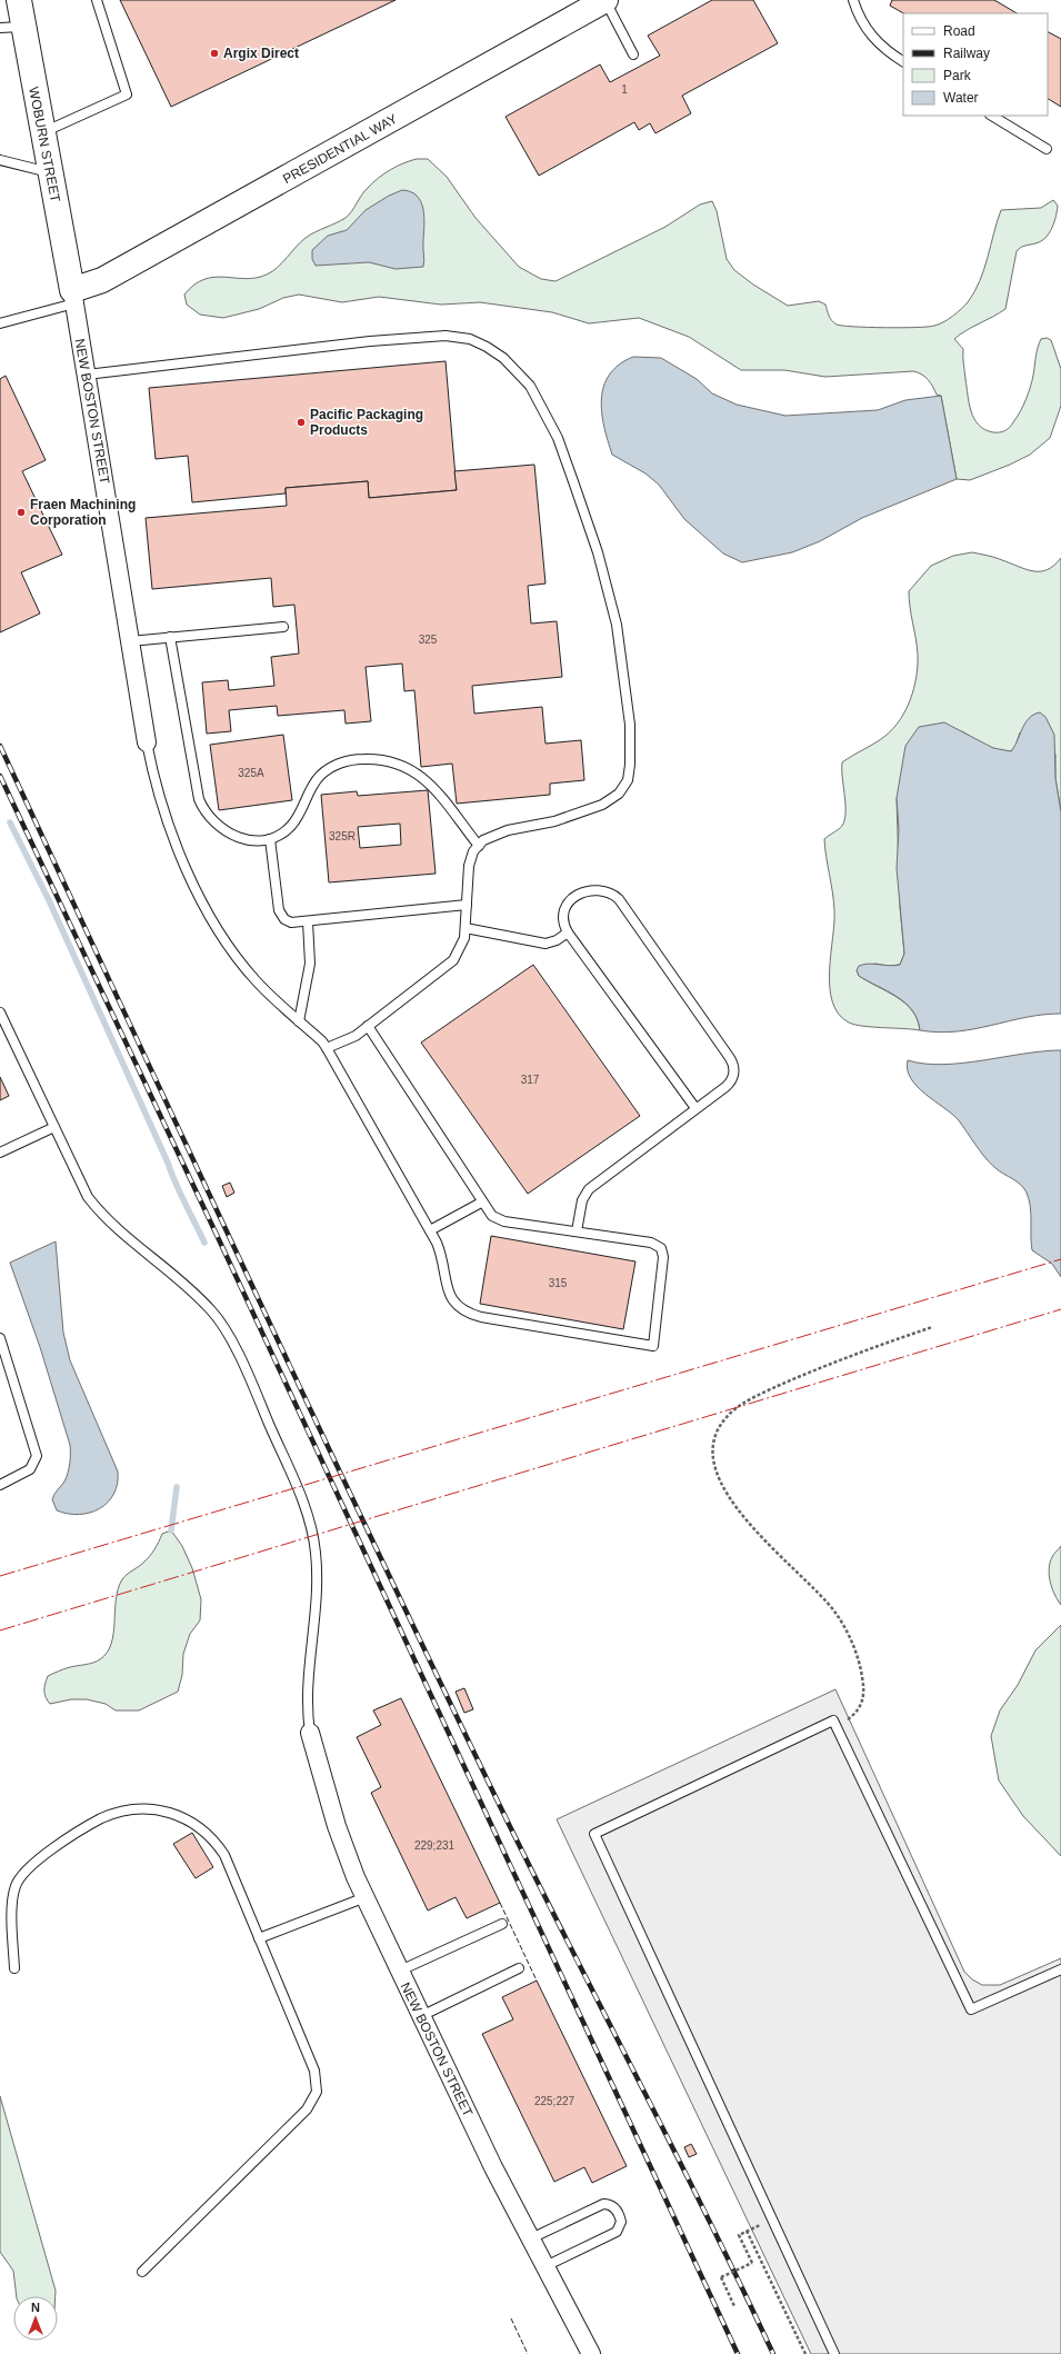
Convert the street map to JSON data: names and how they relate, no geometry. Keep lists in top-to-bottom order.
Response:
{
  "streets": {
    "street": ["WOBURN STREET", "PRESIDENTIAL WAY", "NEW BOSTON STREET"]
  },
  "crossings": [
    ["WOBURN STREET", "PRESIDENTIAL WAY"],
    ["WOBURN STREET", "NEW BOSTON STREET"],
    ["PRESIDENTIAL WAY", "NEW BOSTON STREET"]
  ],
  "places": ["Argix Direct", "Pacific Packaging Products", "Fraen Machining Corporation"],
  "house_numbers": [
    "1",
    "325",
    "325A",
    "325R",
    "317",
    "315",
    "229;231",
    "225;227"
  ],
  "legend": [
    "Road",
    "Railway",
    "Park",
    "Water"
  ],
  "north": "top"
}
